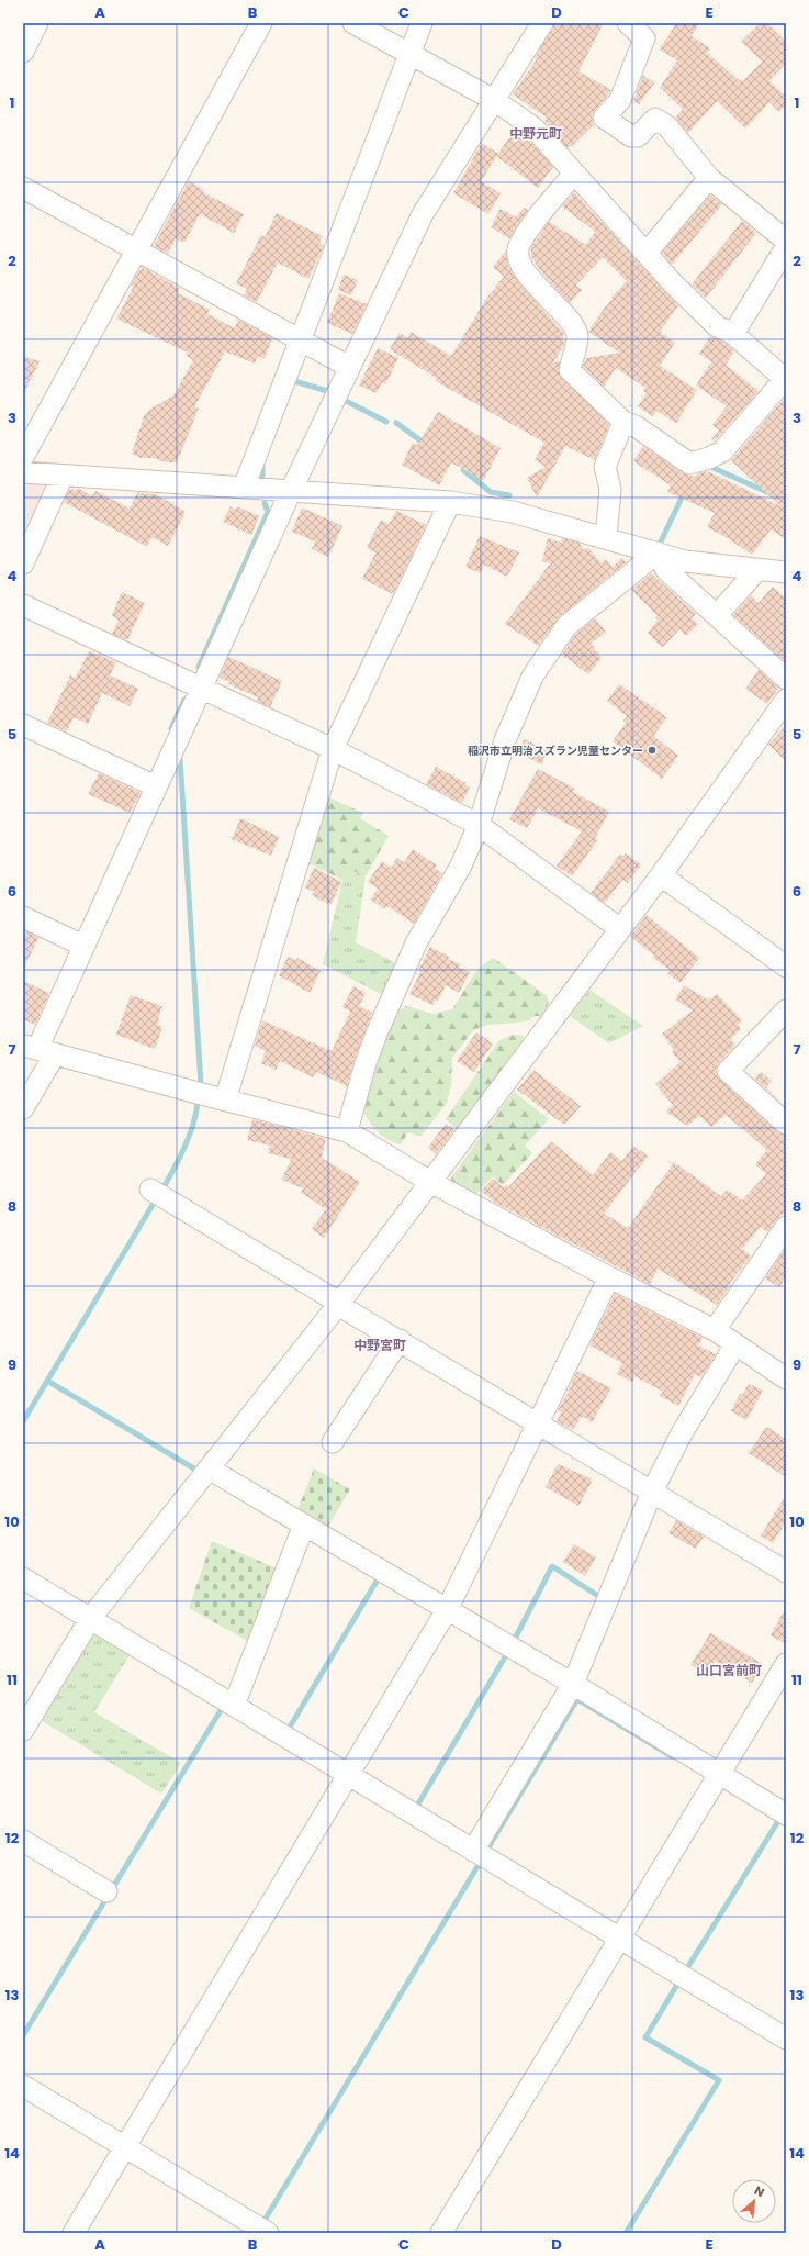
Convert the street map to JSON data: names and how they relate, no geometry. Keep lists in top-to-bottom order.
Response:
{
  "districts": ["中野元町", "中野宮町", "山口宮前町"],
  "places": ["稲沢市立明治スズラン児童センター"],
  "north": "top right",
  "grid": {
    "columns": [
      "A",
      "B",
      "C",
      "D",
      "E"
    ],
    "rows": [
      "1",
      "2",
      "3",
      "4",
      "5",
      "6",
      "7",
      "8",
      "9",
      "10",
      "11",
      "12",
      "13",
      "14"
    ]
  }
}
